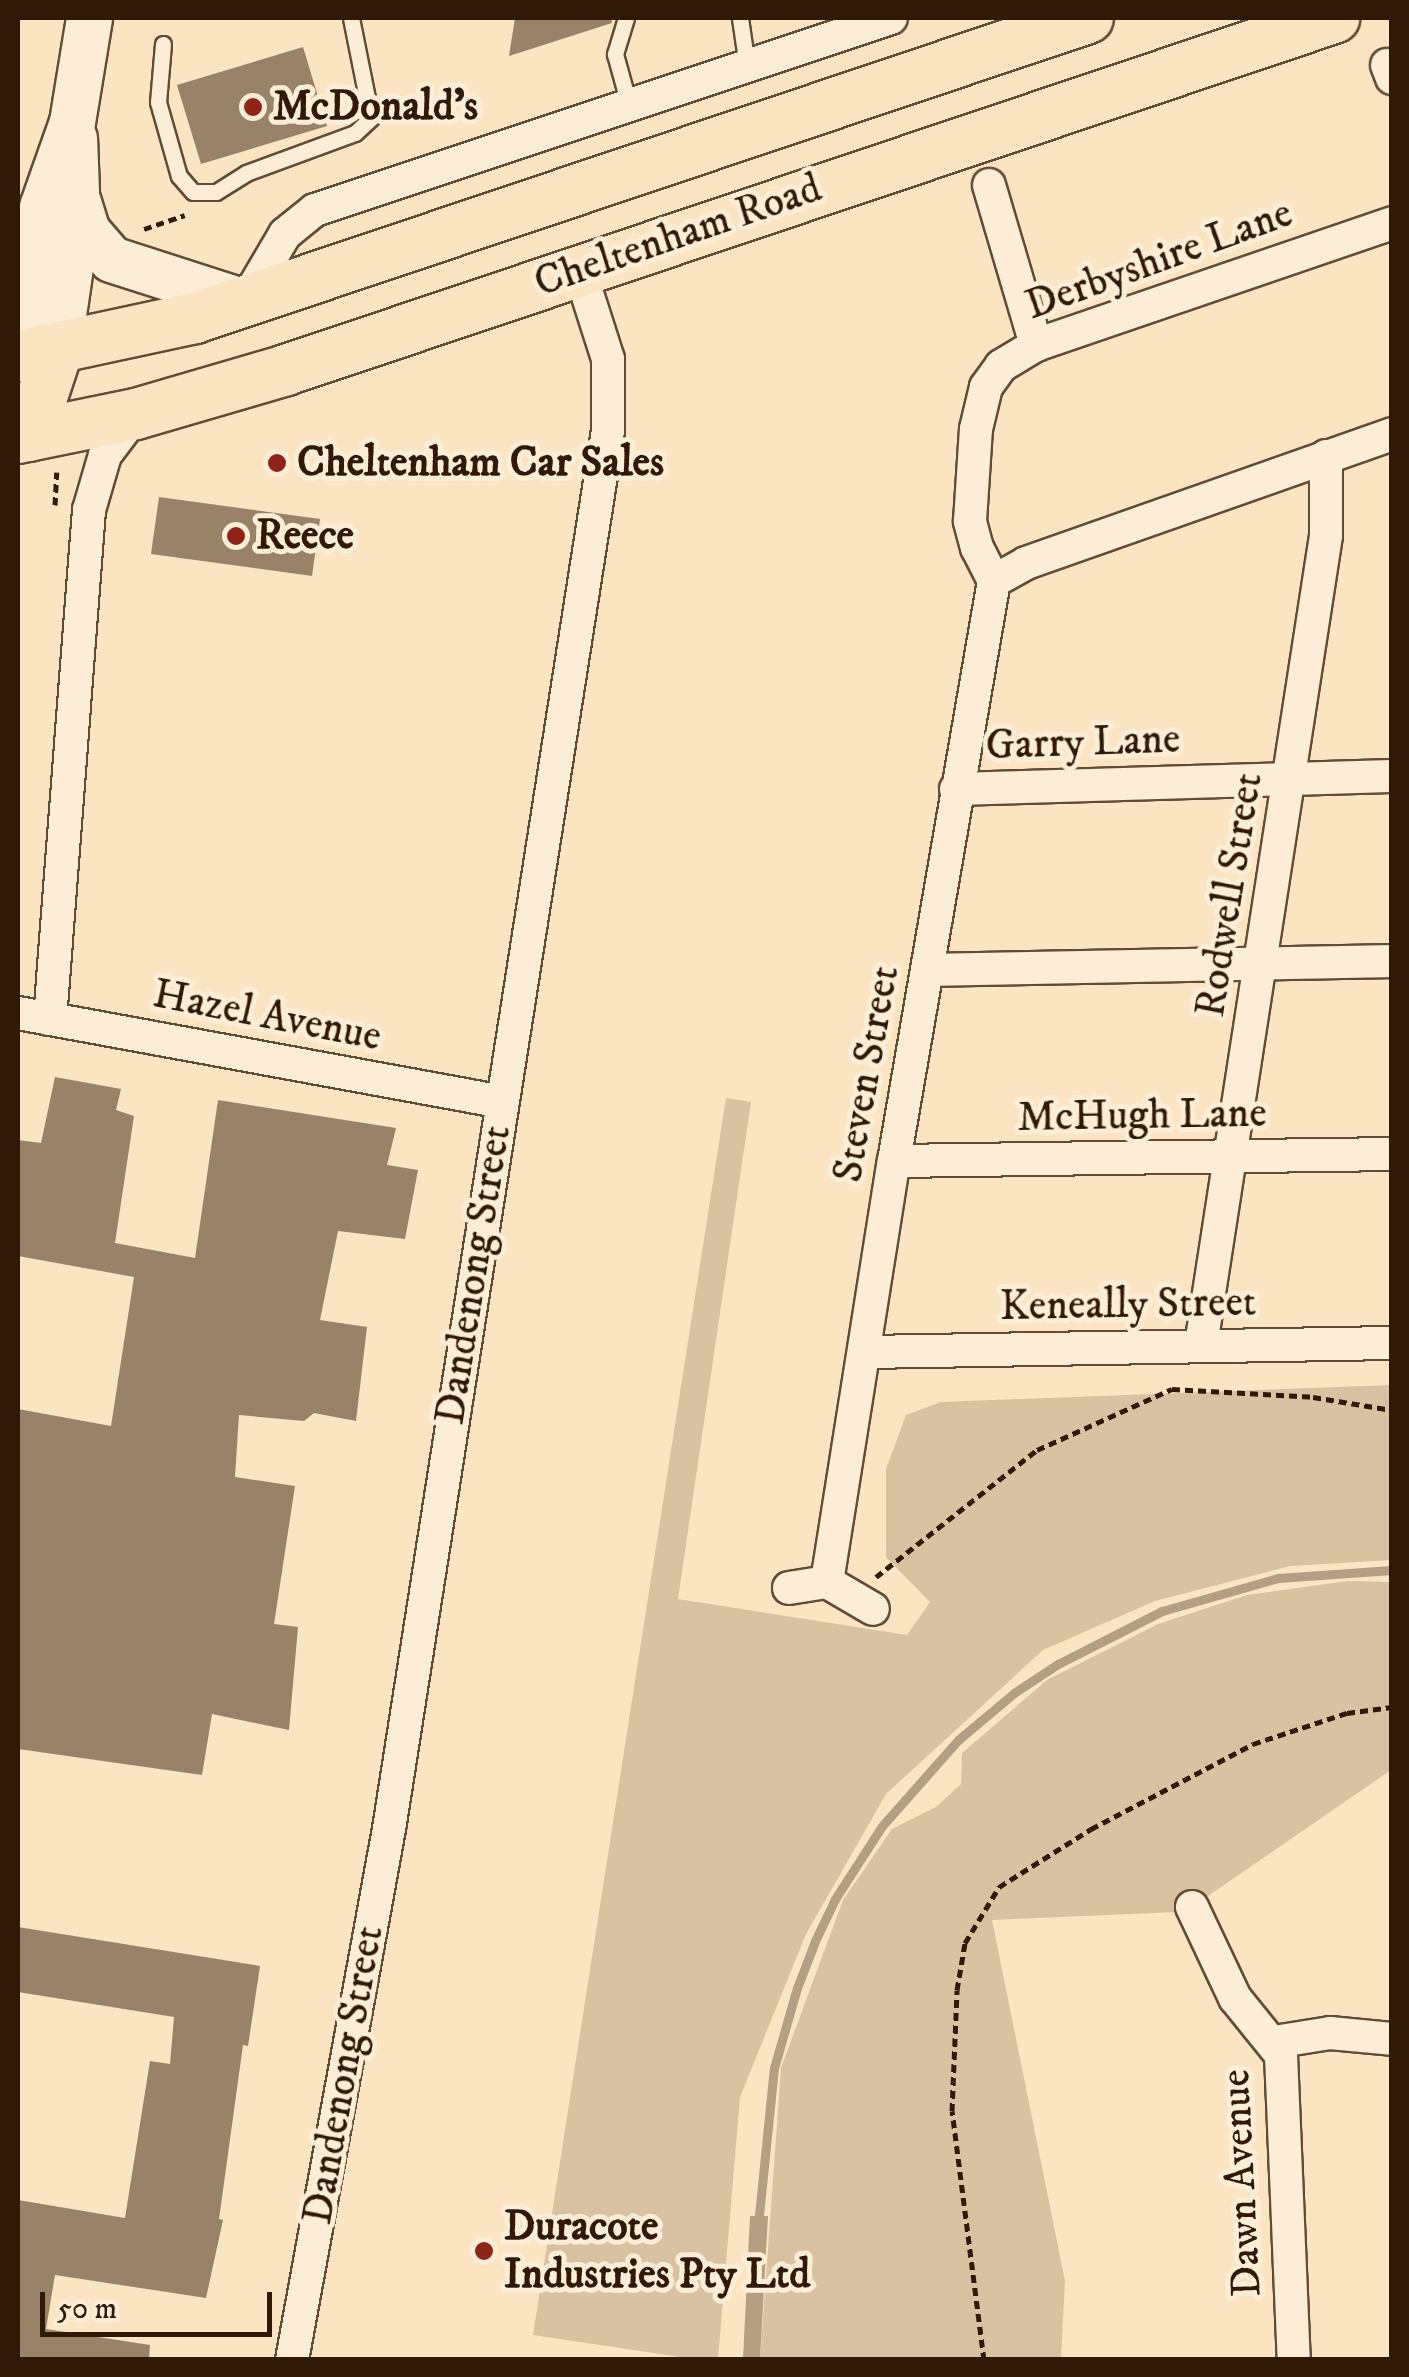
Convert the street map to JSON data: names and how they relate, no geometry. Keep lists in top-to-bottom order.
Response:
{
  "streets": {
    "main road": ["Cheltenham Road", "Dandenong Street"],
    "street": [
      "Derbyshire Lane",
      "Garry Lane",
      "Rodwell Street",
      "Hazel Avenue",
      "Steven Street",
      "McHugh Lane",
      "Keneally Street",
      "Dawn Avenue"
    ]
  },
  "crossings": [
    ["Cheltenham Road", "Dandenong Street"],
    ["Derbyshire Lane", "Steven Street"],
    ["Garry Lane", "Rodwell Street"],
    ["Garry Lane", "Steven Street"],
    ["Rodwell Street", "McHugh Lane"],
    ["Rodwell Street", "Keneally Street"],
    ["Hazel Avenue", "Dandenong Street"],
    ["Steven Street", "McHugh Lane"],
    ["Steven Street", "Keneally Street"]
  ],
  "places": [
    "McDonald's",
    "Cheltenham Car Sales",
    "Reece",
    "Duracote Industries Pty Ltd"
  ],
  "scale_bar": "50 m"
}
